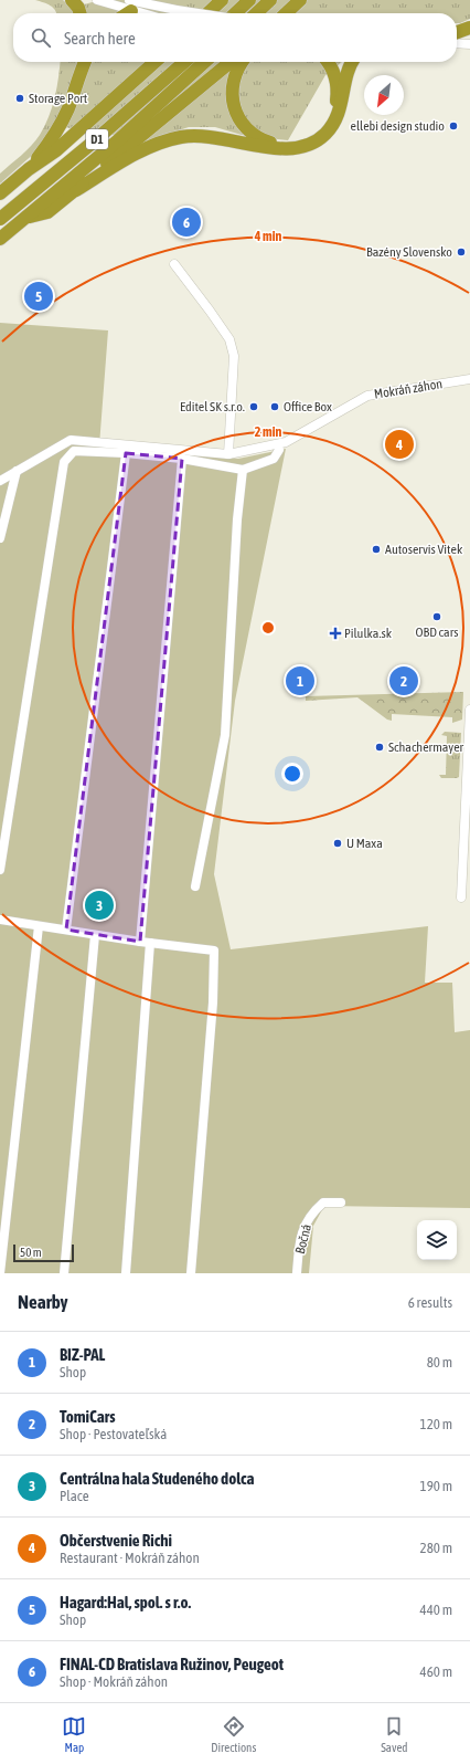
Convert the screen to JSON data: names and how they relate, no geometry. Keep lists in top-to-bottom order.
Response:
{
  "streets": {
    "highway": ["D1"],
    "street": ["Mokráň záhon", "Bočná"]
  },
  "places": {
    "other": [
      "Storage Port",
      "ellebi design studio",
      "Bazény Slovensko",
      "Editel SK s.r.o.",
      "Office Box",
      "Autoservis Vitek",
      "OBD cars",
      "Schachermayer",
      "U Maxa"
    ],
    "health": ["Pilulka.sk"]
  },
  "scale_bar": "50 m",
  "north": "bottom left",
  "page": {
    "search": "Search here",
    "pins": [
      "6",
      "5",
      "4",
      "1",
      "2",
      "3"
    ],
    "scale": "50 m",
    "heading": ["Nearby", "6 results"],
    "list": [
      {
        "mark": "1",
        "name": "BIZ-PAL",
        "note": "Shop",
        "value": "80 m"
      },
      {
        "mark": "2",
        "name": "TomiCars",
        "note": "Shop · Pestovateľská",
        "value": "120 m"
      },
      {
        "mark": "3",
        "name": "Centrálna hala Studeného dolca",
        "note": "Place",
        "value": "190 m"
      },
      {
        "mark": "4",
        "name": "Občerstvenie Richi",
        "note": "Restaurant · Mokráň záhon",
        "value": "280 m"
      },
      {
        "mark": "5",
        "name": "Hagard:Hal, spol. s r.o.",
        "note": "Shop",
        "value": "440 m"
      },
      {
        "mark": "6",
        "name": "FINAL-CD Bratislava Ružinov, Peugeot",
        "note": "Shop · Mokráň záhon",
        "value": "460 m"
      }
    ],
    "nav": ["Map", "Directions", "Saved"]
  },
  "rings": ["4 min", "2 min"]
}
